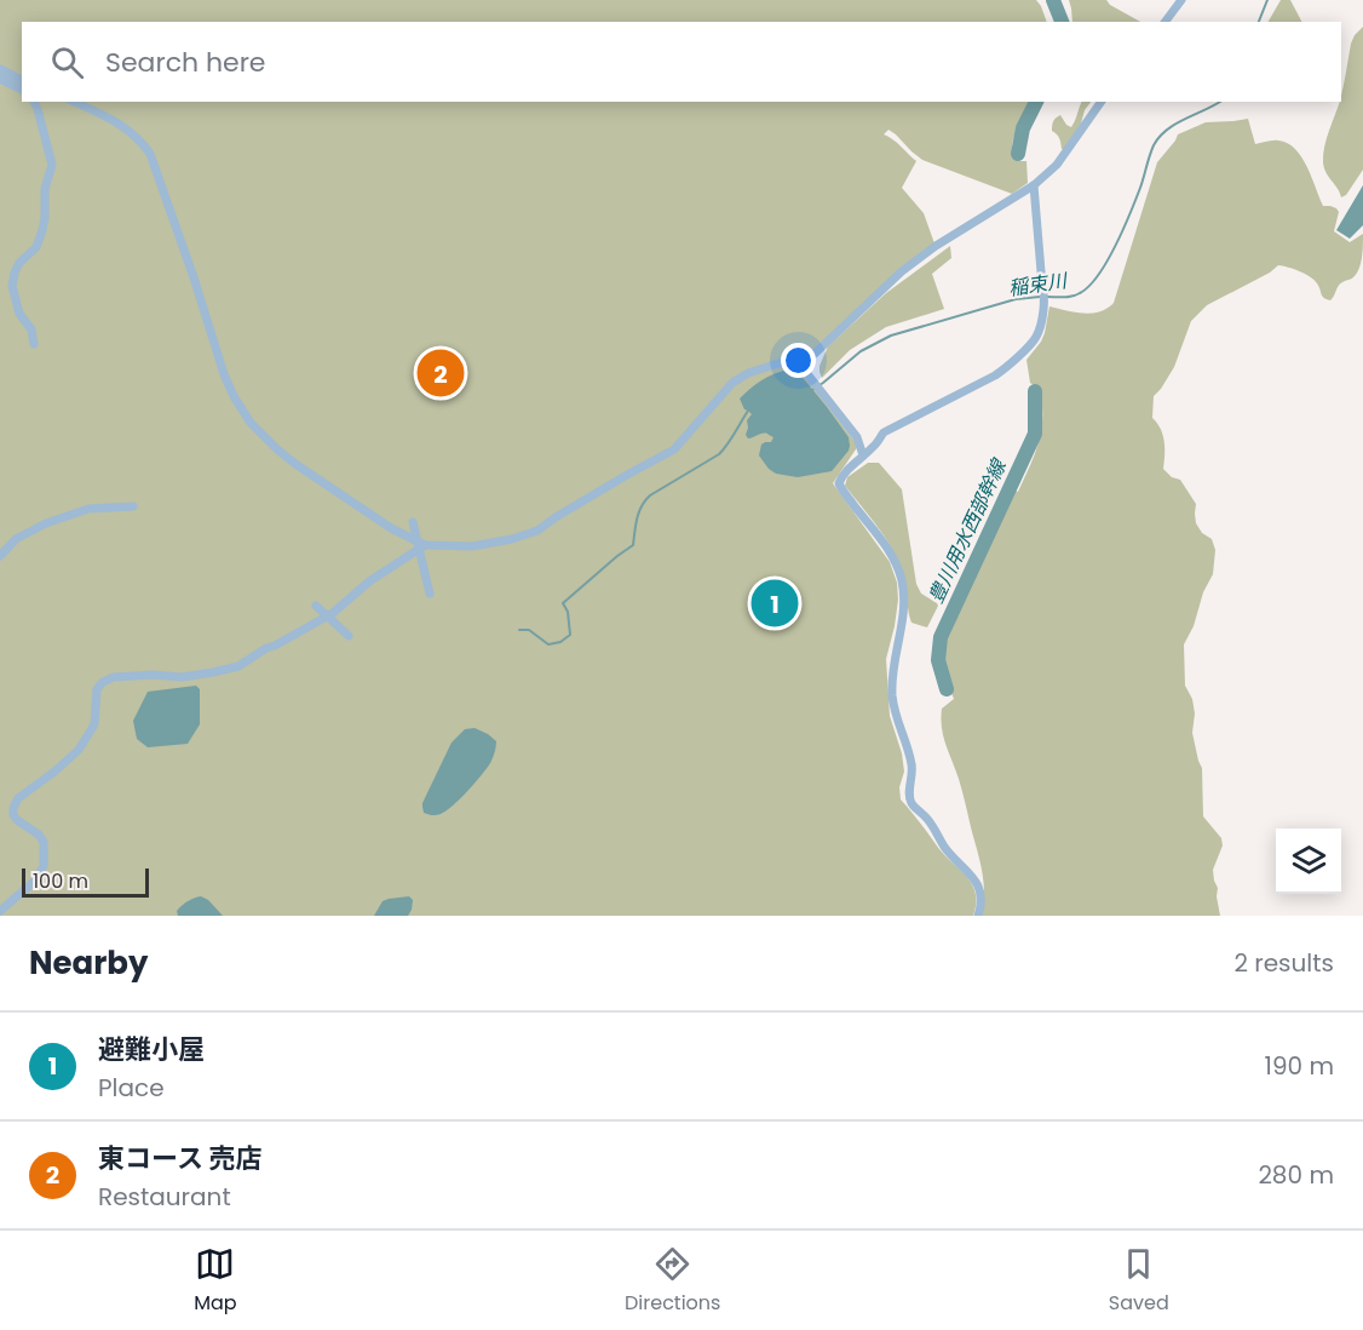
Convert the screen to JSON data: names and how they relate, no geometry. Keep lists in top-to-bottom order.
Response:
{
  "water": ["稲束川", "豊川用水西部幹線"],
  "scale_bar": "100 m",
  "page": {
    "search": "Search here",
    "pins": ["2", "1"],
    "scale": "100 m",
    "heading": ["Nearby", "2 results"],
    "list": [
      {
        "mark": "1",
        "name": "避難小屋",
        "note": "Place",
        "value": "190 m"
      },
      {
        "mark": "2",
        "name": "東コース 売店",
        "note": "Restaurant",
        "value": "280 m"
      }
    ],
    "nav": ["Map", "Directions", "Saved"]
  }
}
